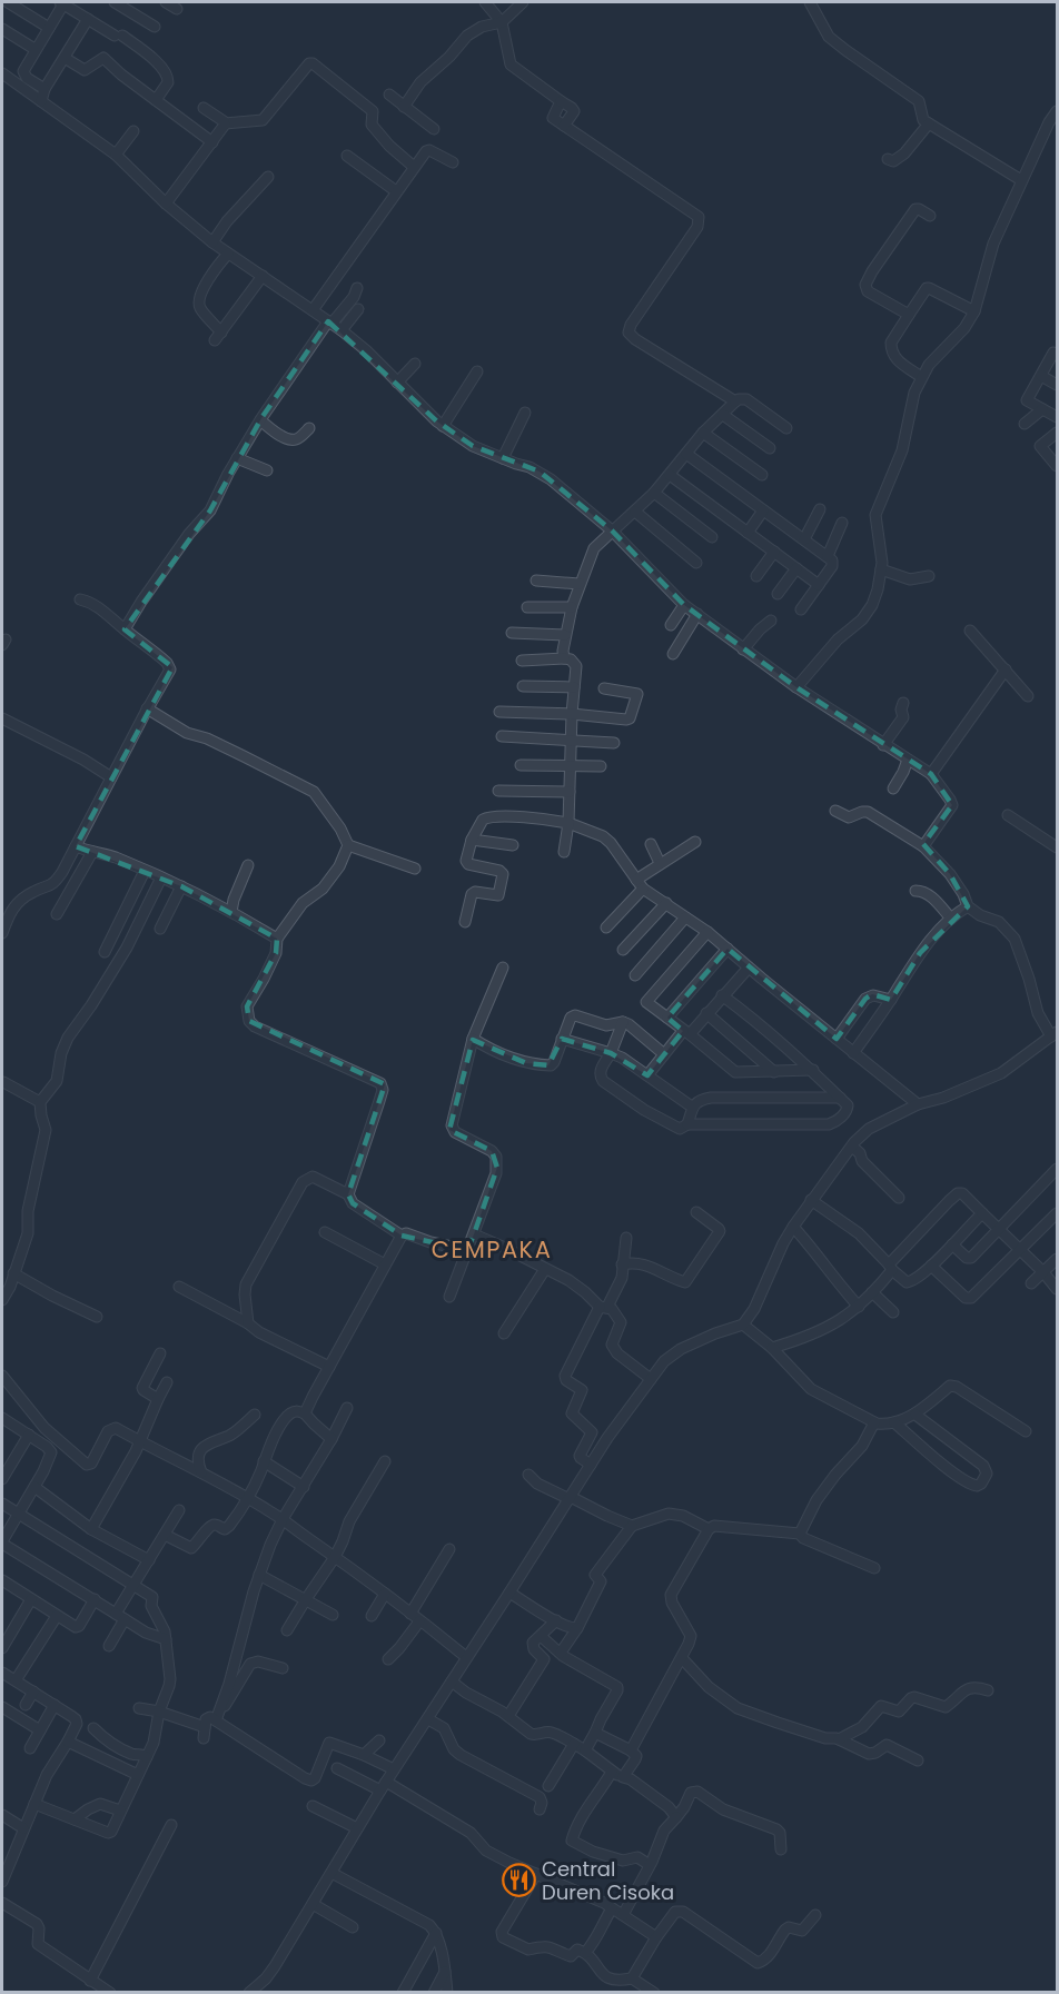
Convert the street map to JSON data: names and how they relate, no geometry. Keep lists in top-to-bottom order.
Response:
{
  "districts": ["CEMPAKA"],
  "places": {
    "restaurant": ["Central Duren Cisoka"]
  }
}
